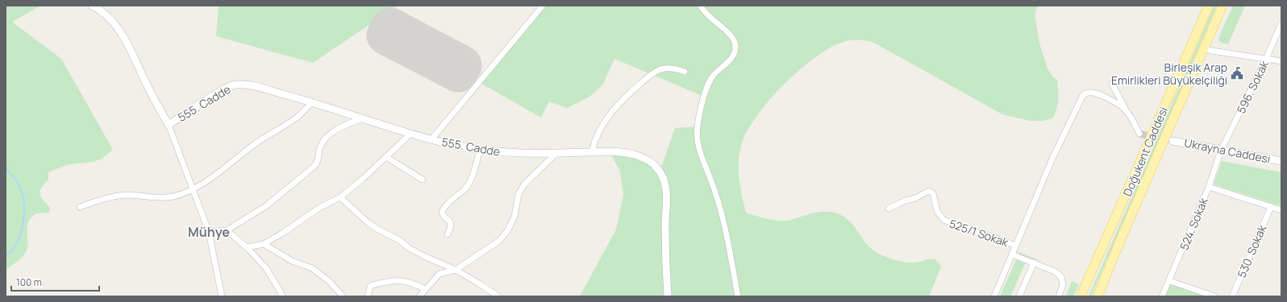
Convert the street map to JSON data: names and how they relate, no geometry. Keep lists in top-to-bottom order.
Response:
{
  "streets": {
    "main road": ["Doğukent Caddesi"],
    "street": [
      "596. Sokak",
      "555. Cadde",
      "Ukrayna Caddesi",
      "524. Sokak",
      "525/1 Sokak",
      "530. Sokak"
    ]
  },
  "crossings": [
    ["596. Sokak", "Ukrayna Caddesi"],
    ["596. Sokak", "524. Sokak"],
    ["Ukrayna Caddesi", "524. Sokak"]
  ],
  "districts": ["Mühye"],
  "places": {
    "public building": ["Birleşik Arap Emirlikleri Büyükelçiliği"]
  },
  "scale_bar": "100 m"
}
